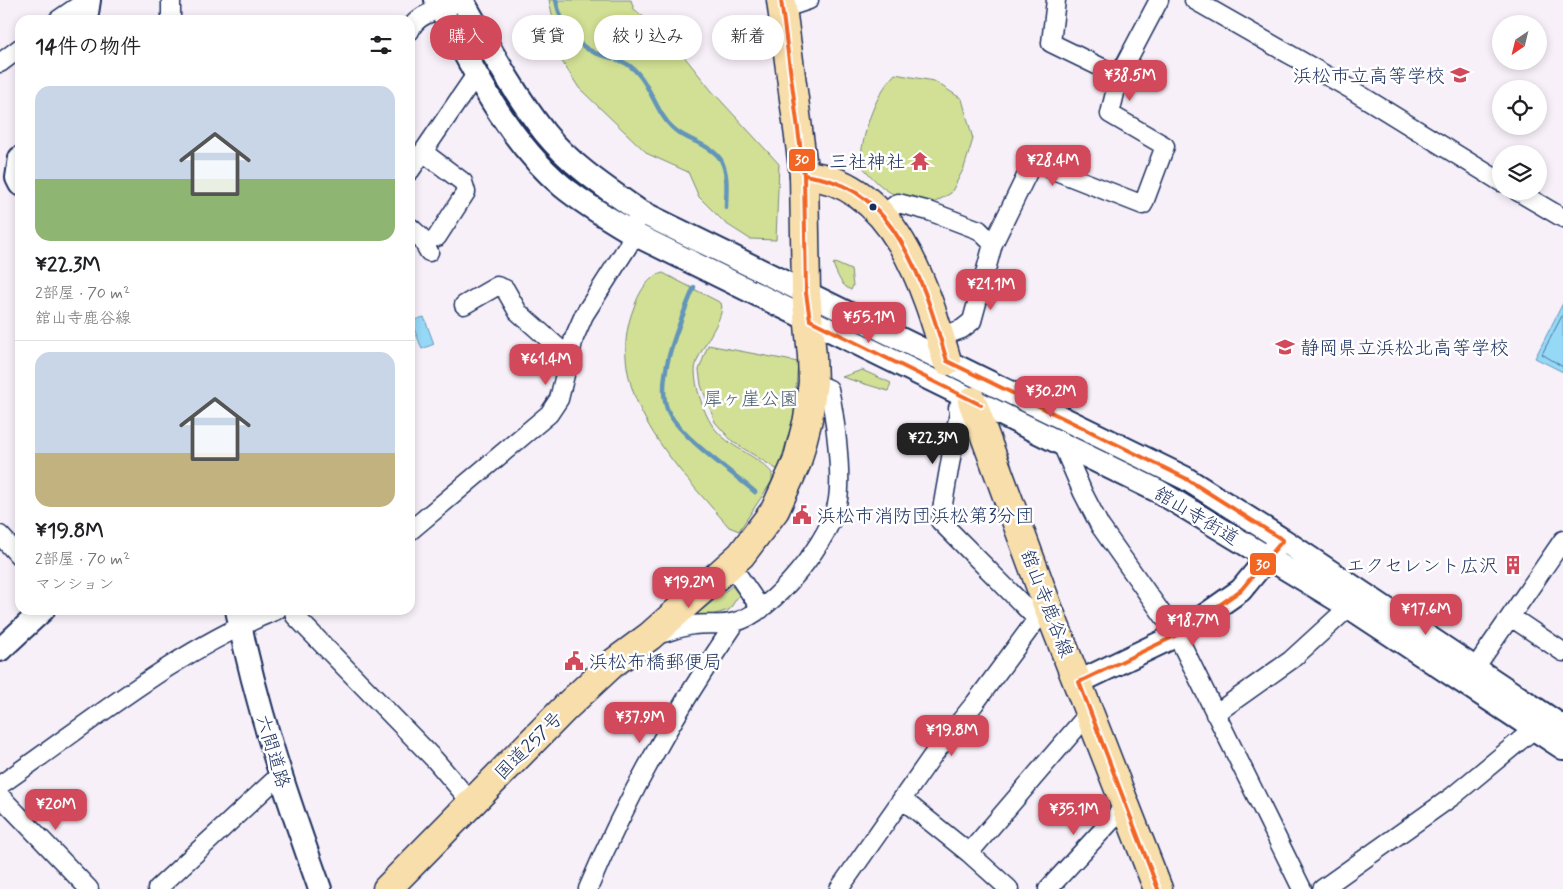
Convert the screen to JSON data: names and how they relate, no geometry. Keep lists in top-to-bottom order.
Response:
{
  "streets": {
    "main road": ["舘山寺鹿谷線", "国道257号"],
    "street": ["舘山寺街道", "六間道路"]
  },
  "crossings": [
    ["舘山寺街道", "舘山寺鹿谷線"],
    ["舘山寺街道", "国道257号"]
  ],
  "parks": ["犀ヶ崖公園"],
  "places": {
    "school or university": ["浜松市立高等学校", "静岡県立浜松北高等学校"],
    "temple": ["三社神社"],
    "public building": ["浜松市消防団浜松第3分団", "浜松布橋郵便局"],
    "building": ["エクセレント広沢"]
  },
  "lines": ["transit line 30"],
  "north": "bottom left",
  "page": {
    "chip": [
      "購入",
      "賃貸",
      "絞り込み",
      "新着"
    ],
    "heading": "14件の物件",
    "price": [
      "¥38.5M",
      "¥28.4M",
      "¥21.1M",
      "¥55.1M",
      "¥61.4M",
      "¥30.2M",
      "¥22.3M",
      "¥19.2M",
      "¥17.6M",
      "¥18.7M",
      "¥37.9M",
      "¥19.8M",
      "¥20M",
      "¥35.1M"
    ],
    "list": [
      {
        "name": "¥22.3M",
        "note": "2部屋 · 70 m² · 舘山寺鹿谷線"
      },
      {
        "name": "¥19.8M",
        "note": "2部屋 · 70 m² · マンション"
      }
    ]
  }
}
